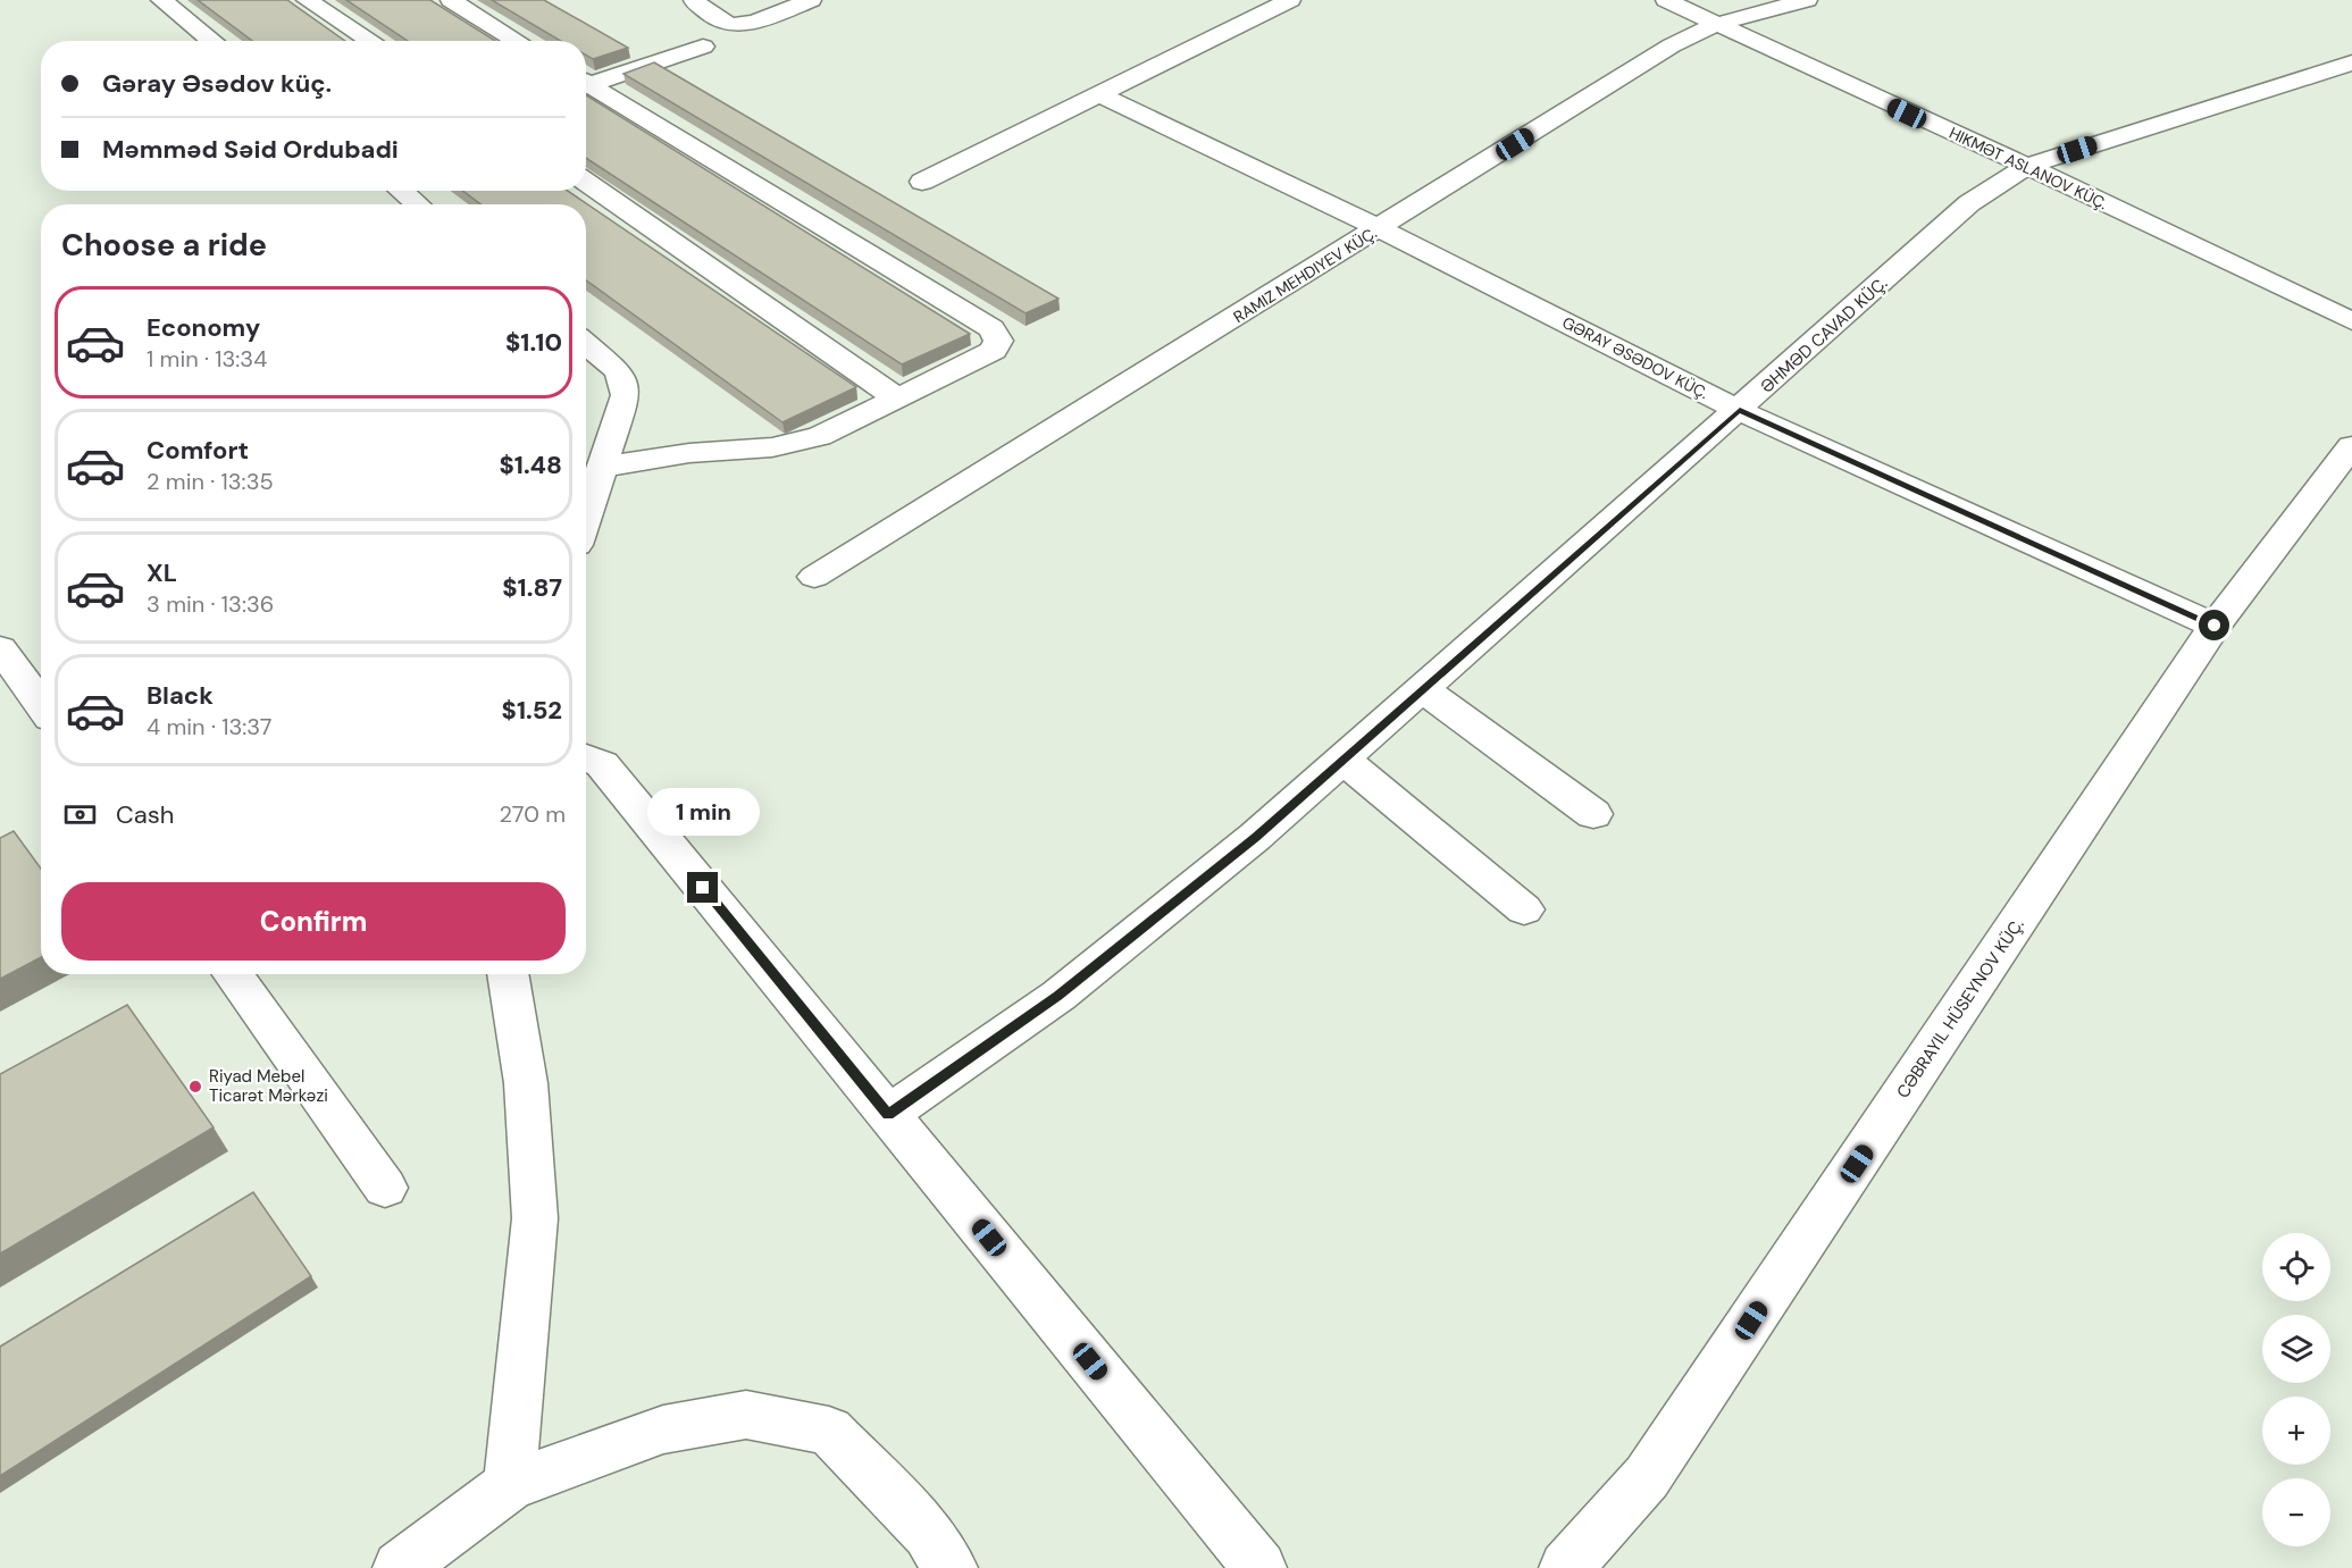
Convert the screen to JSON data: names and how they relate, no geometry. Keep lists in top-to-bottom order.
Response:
{
  "streets": {
    "street": [
      "HIKMƏT ASLANOV KÜÇ.",
      "RAMIZ MEHDIYEV KÜÇ.",
      "ƏHMƏD CAVAD KÜÇ.",
      "GƏRAY ƏSƏDOV KÜÇ."
    ]
  },
  "crossings": [
    ["HIKMƏT ASLANOV KÜÇ.", "RAMIZ MEHDIYEV KÜÇ."],
    ["HIKMƏT ASLANOV KÜÇ.", "ƏHMƏD CAVAD KÜÇ."],
    ["RAMIZ MEHDIYEV KÜÇ.", "GƏRAY ƏSƏDOV KÜÇ."],
    ["ƏHMƏD CAVAD KÜÇ.", "GƏRAY ƏSƏDOV KÜÇ."]
  ],
  "places": ["Riyad Mebel Ticarət Mərkəzi"],
  "page": {
    "banner": ["Gəray Əsədov küç.", "Məmməd Səid Ordubadi"],
    "heading": "Choose a ride",
    "list": [
      {
        "name": "Economy",
        "note": "1 min · 13:34",
        "value": "$1.10"
      },
      {
        "name": "Comfort",
        "note": "2 min · 13:35",
        "value": "$1.48"
      },
      {
        "name": "XL",
        "note": "3 min · 13:36",
        "value": "$1.87"
      },
      {
        "name": "Black",
        "note": "4 min · 13:37",
        "value": "$1.52"
      }
    ],
    "pay": ["Cash", "270 m"],
    "bubble": "1 min",
    "buttons": "Confirm",
    "map_buttons": ["+", "−"]
  }
}
